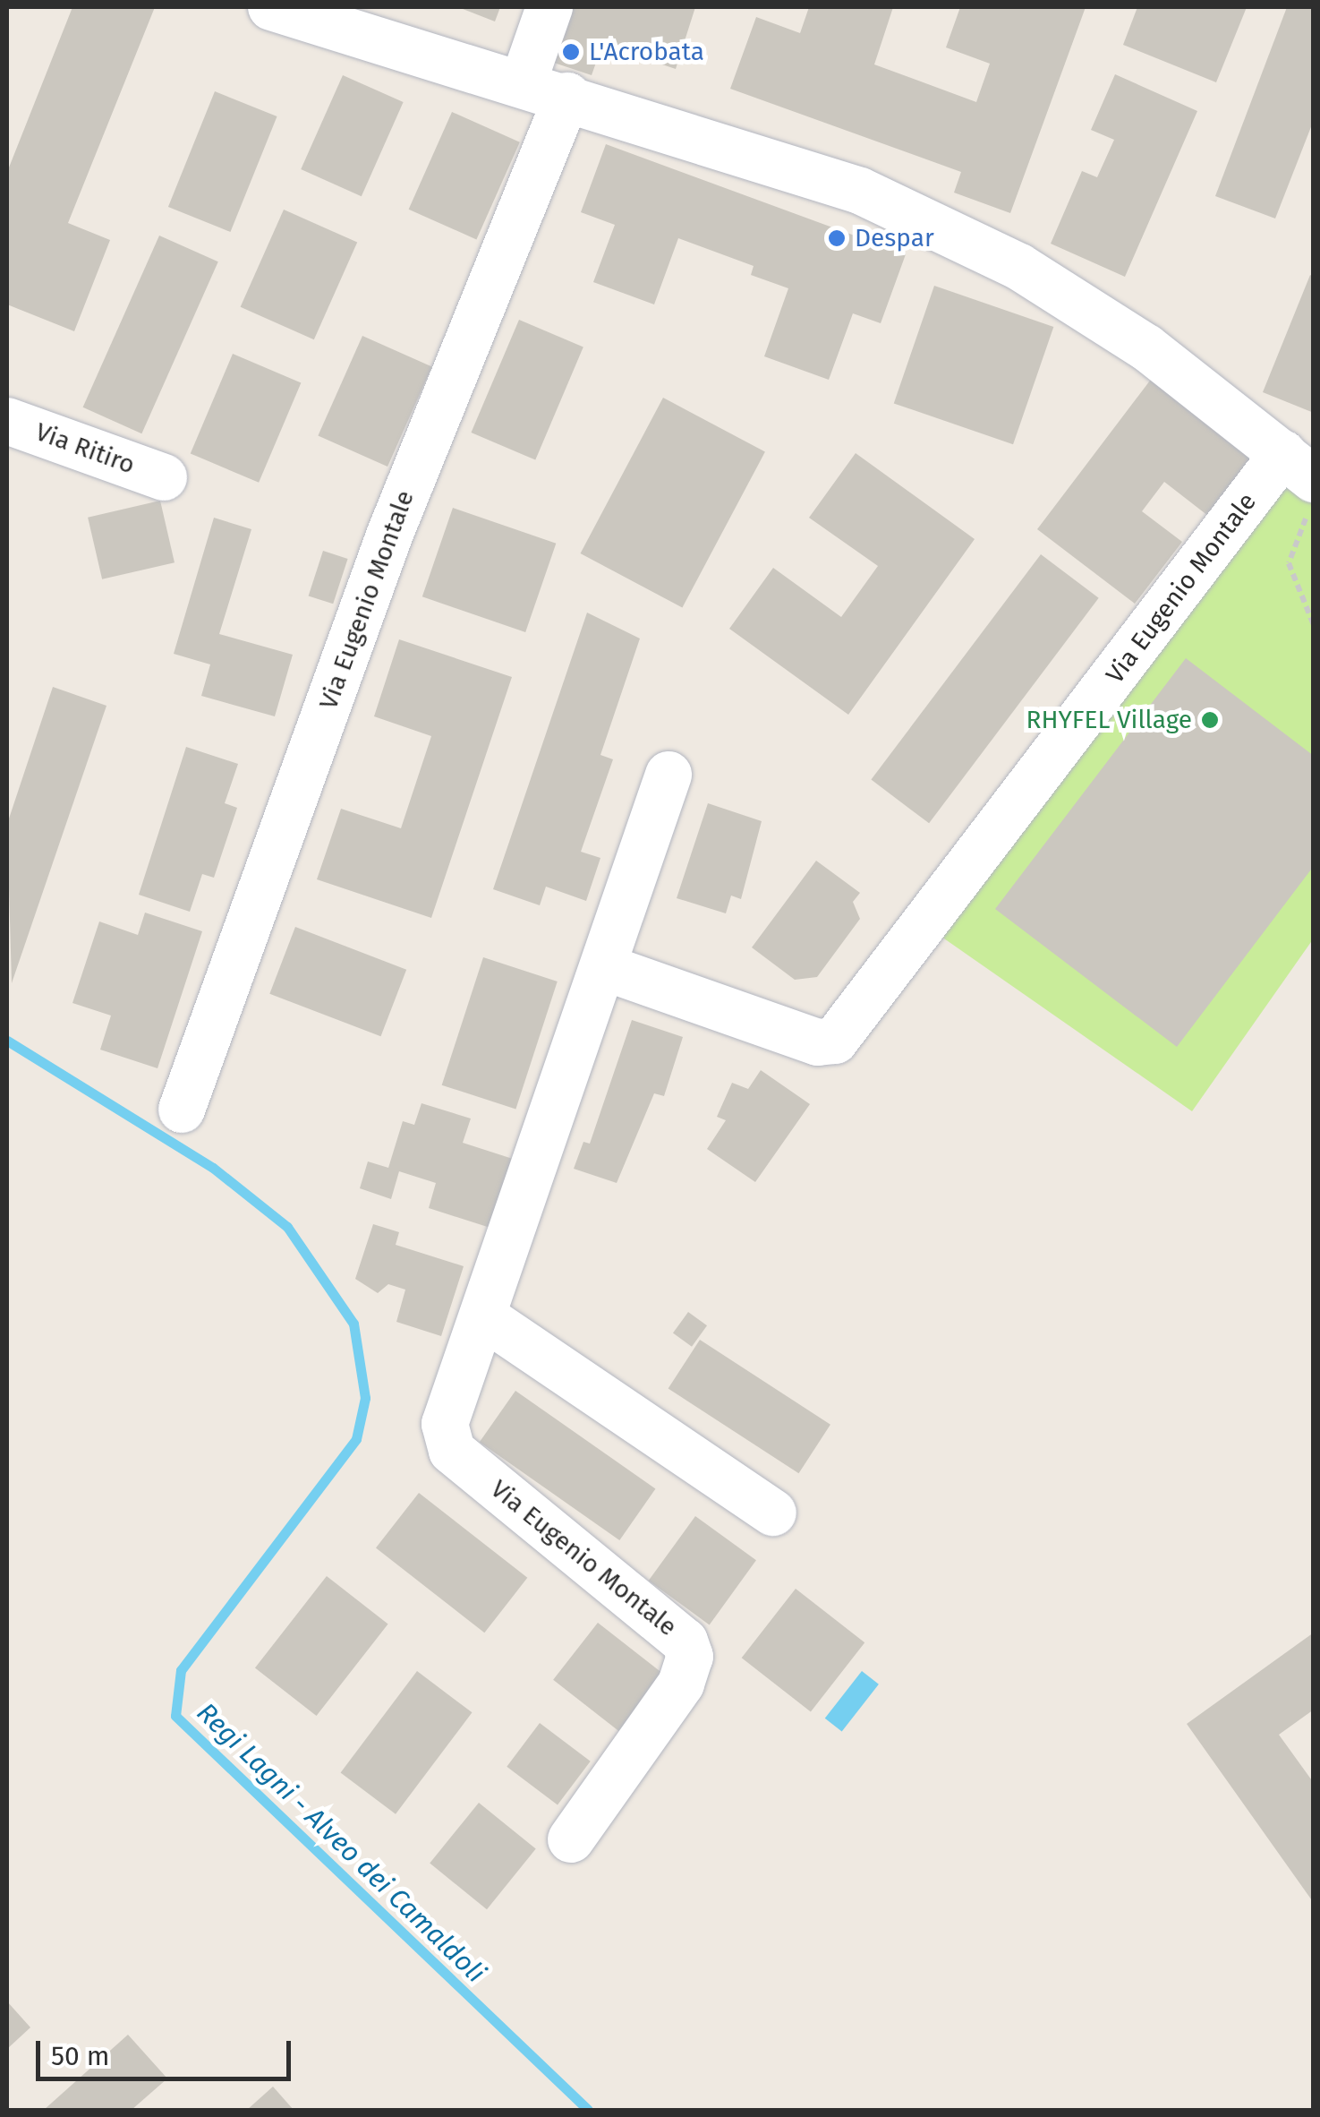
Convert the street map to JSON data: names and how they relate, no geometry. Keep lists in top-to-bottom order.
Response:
{
  "streets": {
    "street": ["Via Ritiro", "Via Eugenio Montale"]
  },
  "water": ["Regi Lagni - Alveo dei Camaldoli"],
  "places": ["L'Acrobata", "Despar", "RHYFEL Village"],
  "scale_bar": "50 m"
}
